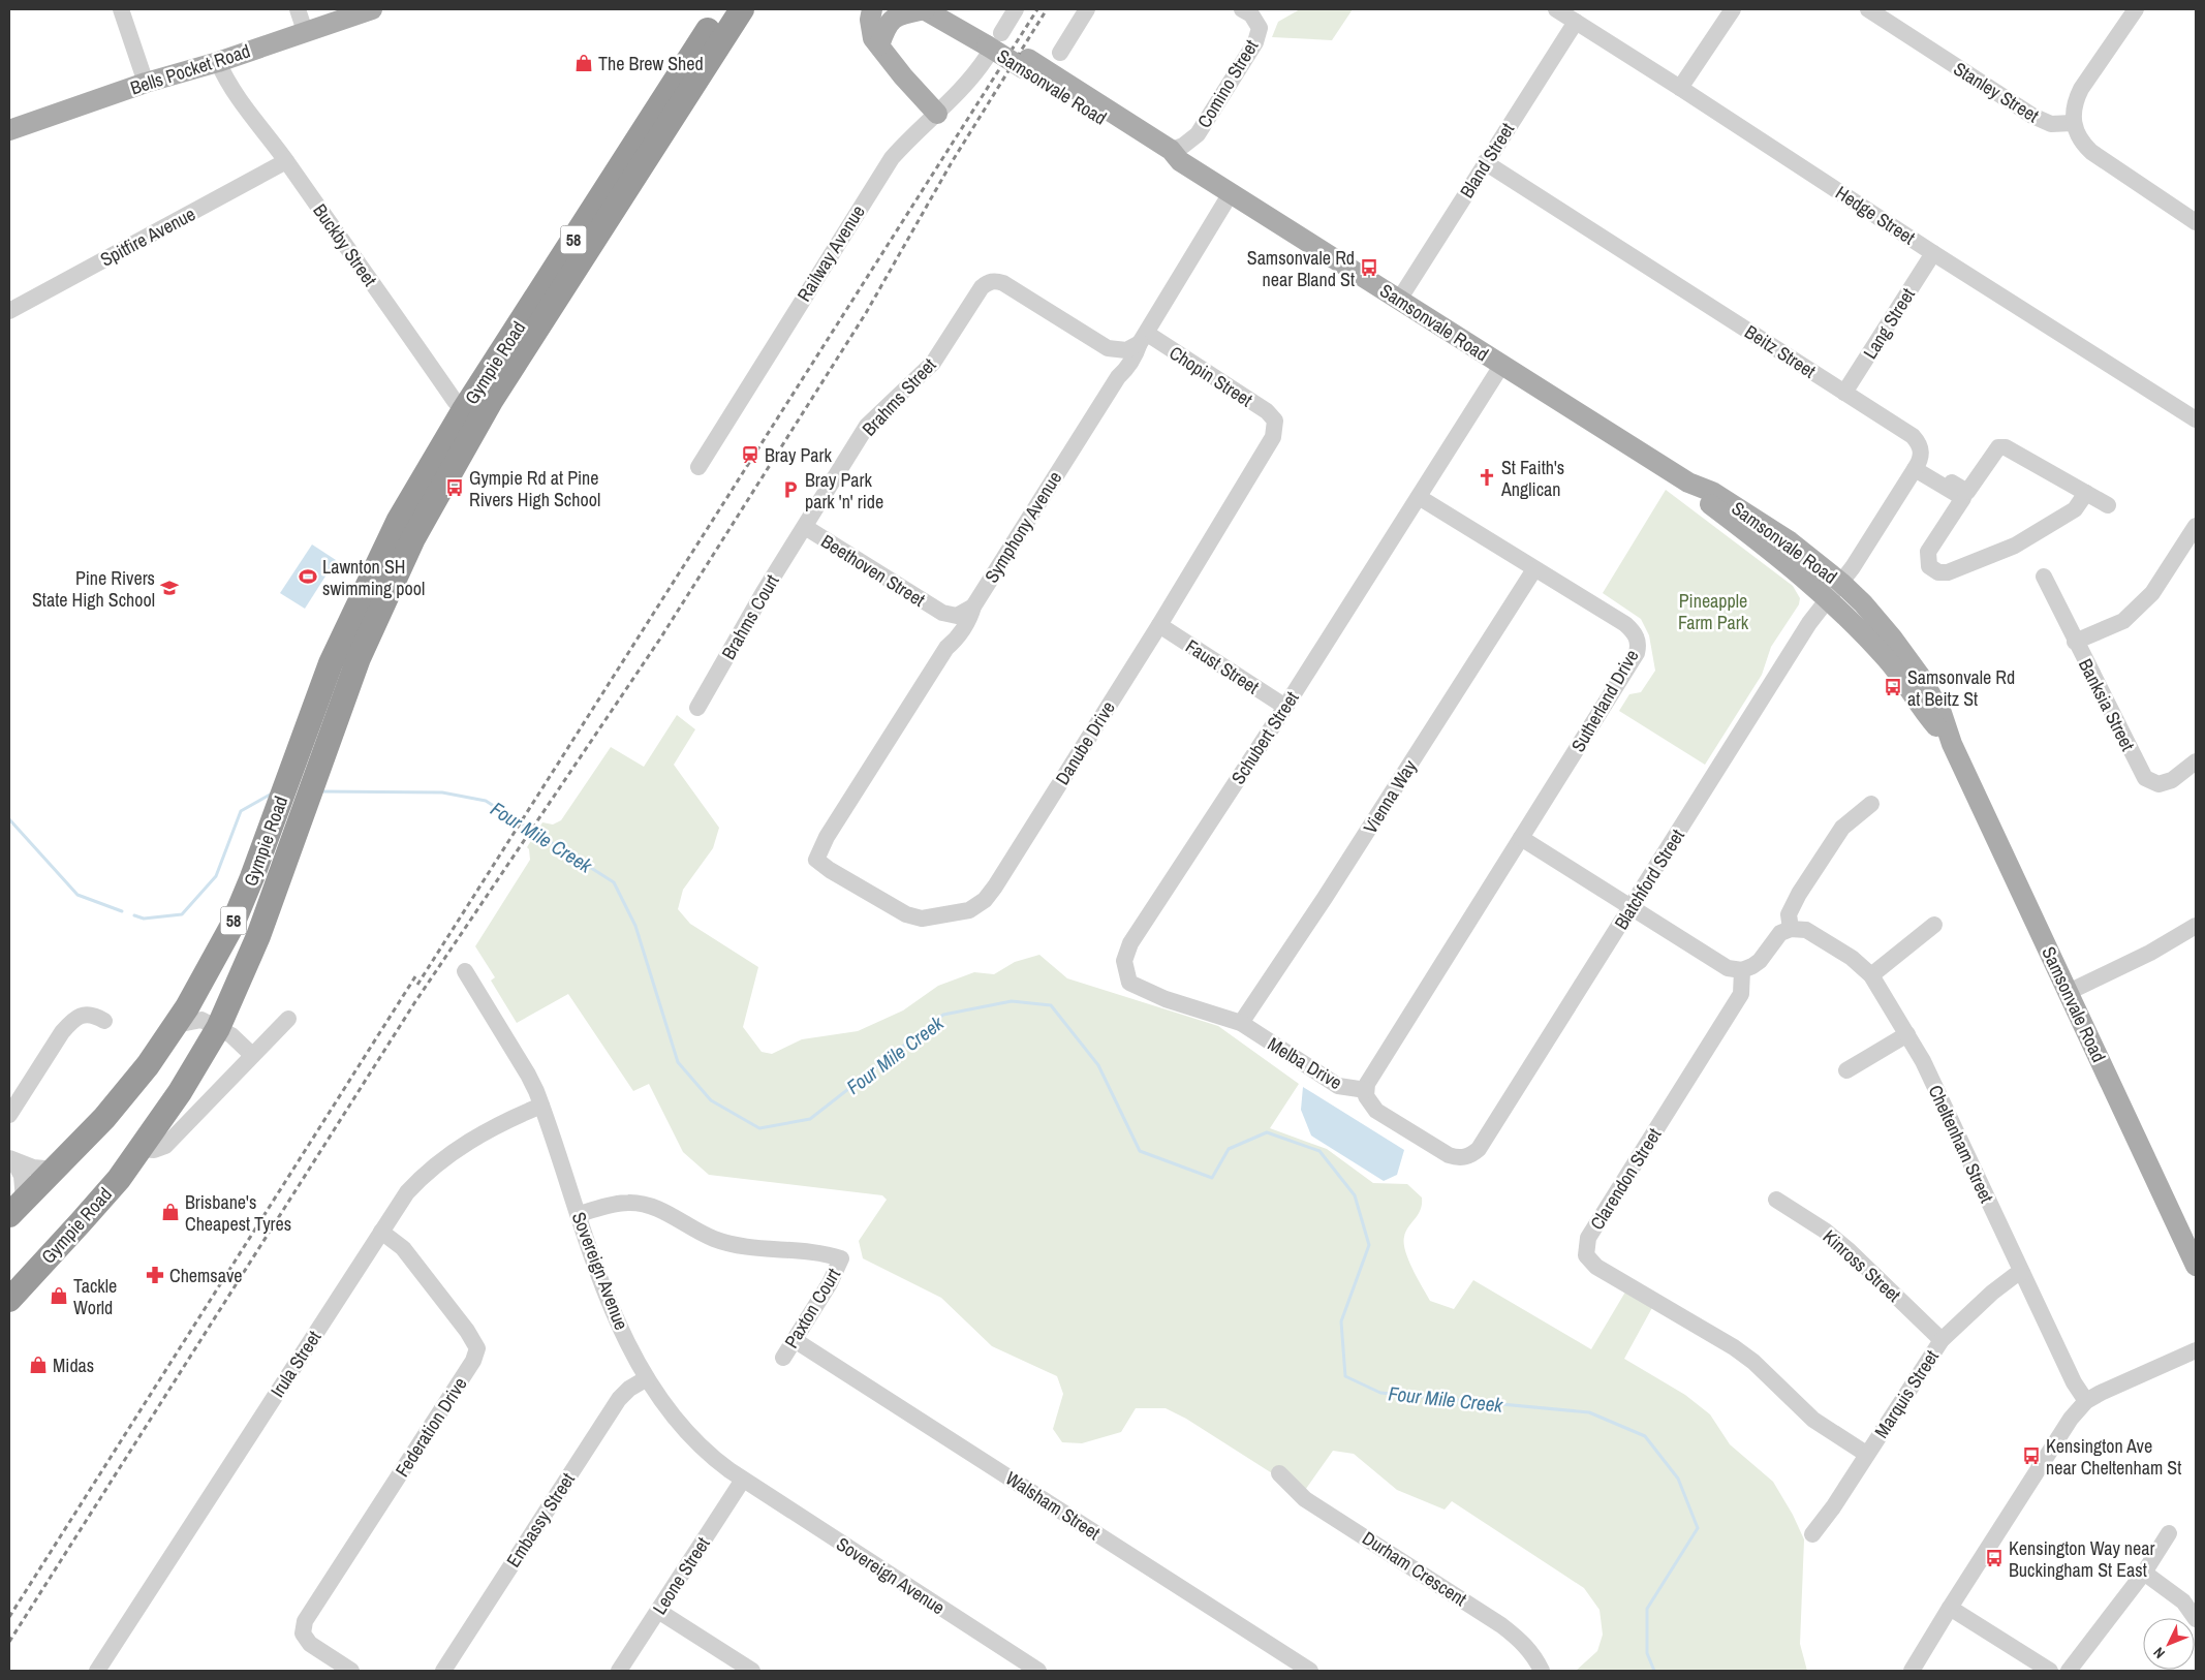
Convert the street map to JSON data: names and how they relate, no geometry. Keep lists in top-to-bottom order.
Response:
{
  "streets": {
    "highway": ["58", "Gympie Road"],
    "main road": ["Bells Pocket Road", "Samsonvale Road"],
    "street": [
      "Comino Street",
      "Stanley Street",
      "Bland Street",
      "Hedge Street",
      "Spitfire Avenue",
      "Buckby Street",
      "Railway Avenue",
      "Lang Street",
      "Beitz Street",
      "Chopin Street",
      "Brahms Street",
      "Symphony Avenue",
      "Beethoven Street",
      "Brahms Court",
      "Faust Street",
      "Sutherland Drive",
      "Banksia Street",
      "Schubert Street",
      "Danube Drive",
      "Vienna Way",
      "Blatchford Street",
      "Melba Drive",
      "Cheltenham Street",
      "Clarendon Street",
      "Kinross Street",
      "Sovereign Avenue",
      "Paxton Court",
      "Irula Street",
      "Marquis Street",
      "Federation Drive",
      "Walsham Street",
      "Embassy Street",
      "Durham Crescent",
      "Leone Street"
    ]
  },
  "crossings": [
    ["Bells Pocket Road", "Buckby Street"],
    ["Comino Street", "Samsonvale Road"],
    ["Samsonvale Road", "Bland Street"],
    ["Samsonvale Road", "Railway Avenue"],
    ["Samsonvale Road", "Symphony Avenue"],
    ["Samsonvale Road", "Blatchford Street"],
    ["Bland Street", "Hedge Street"],
    ["Bland Street", "Beitz Street"],
    ["Hedge Street", "Lang Street"],
    ["Spitfire Avenue", "Buckby Street"],
    ["Buckby Street", "Gympie Road"],
    ["Lang Street", "Beitz Street"],
    ["Chopin Street", "Symphony Avenue"],
    ["Chopin Street", "Danube Drive"],
    ["Brahms Street", "Beethoven Street"],
    ["Brahms Street", "Brahms Court"],
    ["Symphony Avenue", "Danube Drive"],
    ["Beethoven Street", "Brahms Court"],
    ["Faust Street", "Schubert Street"],
    ["Faust Street", "Danube Drive"],
    ["Sutherland Drive", "Schubert Street"],
    ["Sutherland Drive", "Vienna Way"],
    ["Sutherland Drive", "Melba Drive"],
    ["Schubert Street", "Melba Drive"],
    ["Vienna Way", "Melba Drive"],
    ["Blatchford Street", "Melba Drive"],
    ["Cheltenham Street", "Marquis Street"],
    ["Clarendon Street", "Marquis Street"],
    ["Kinross Street", "Marquis Street"],
    ["Sovereign Avenue", "Paxton Court"],
    ["Sovereign Avenue", "Irula Street"],
    ["Sovereign Avenue", "Embassy Street"],
    ["Sovereign Avenue", "Leone Street"],
    ["Paxton Court", "Walsham Street"],
    ["Irula Street", "Federation Drive"]
  ],
  "water": ["Four Mile Creek"],
  "parks": ["Pineapple Farm Park"],
  "places": {
    "shop": [
      "The Brew Shed",
      "Brisbane's Cheapest Tyres",
      "Tackle World",
      "Midas"
    ],
    "bus stop": [
      "Samsonvale Rd near Bland St",
      "Gympie Rd at Pine Rivers High School",
      "Samsonvale Rd at Beitz St",
      "Kensington Ave near Cheltenham St",
      "Kensington Way near Buckingham St East"
    ],
    "station": ["Bray Park"],
    "church": ["St Faith's Anglican"],
    "parking": ["Bray Park park 'n' ride"],
    "sports": ["Lawnton SH swimming pool"],
    "school or university": ["Pine Rivers State High School"],
    "pharmacy": ["Chemsave"]
  },
  "north": "bottom left"
}
